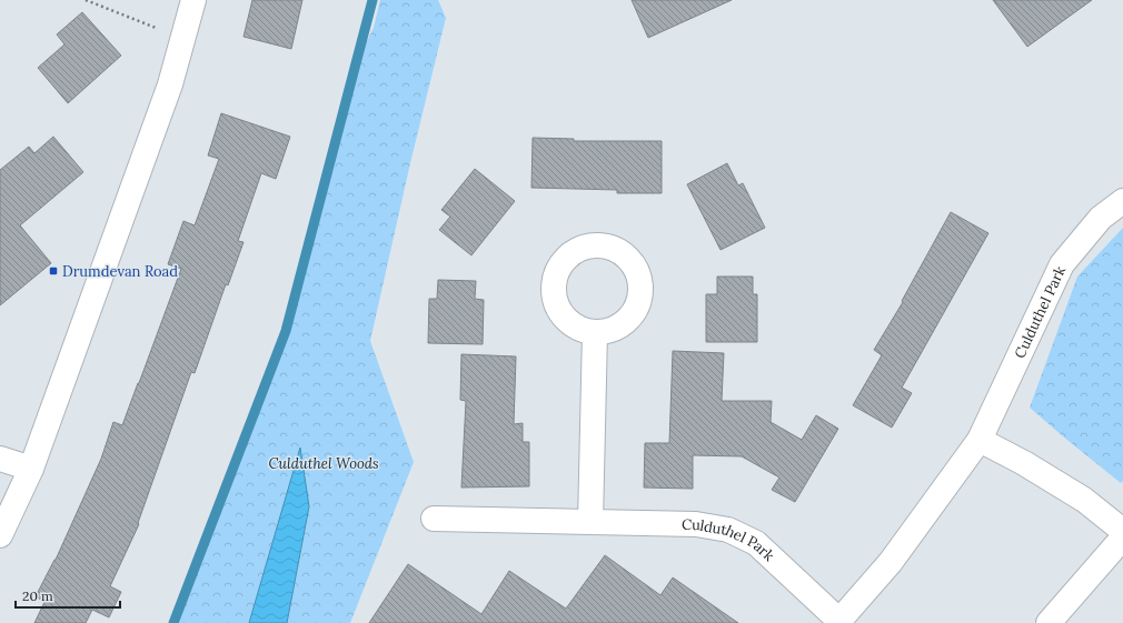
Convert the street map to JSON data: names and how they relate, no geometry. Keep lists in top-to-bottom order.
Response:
{
  "streets": {
    "street": ["Culduthel Park"]
  },
  "parks": ["Culduthel Woods"],
  "places": {
    "transit": ["Drumdevan Road"]
  },
  "scale_bar": "20 m"
}
